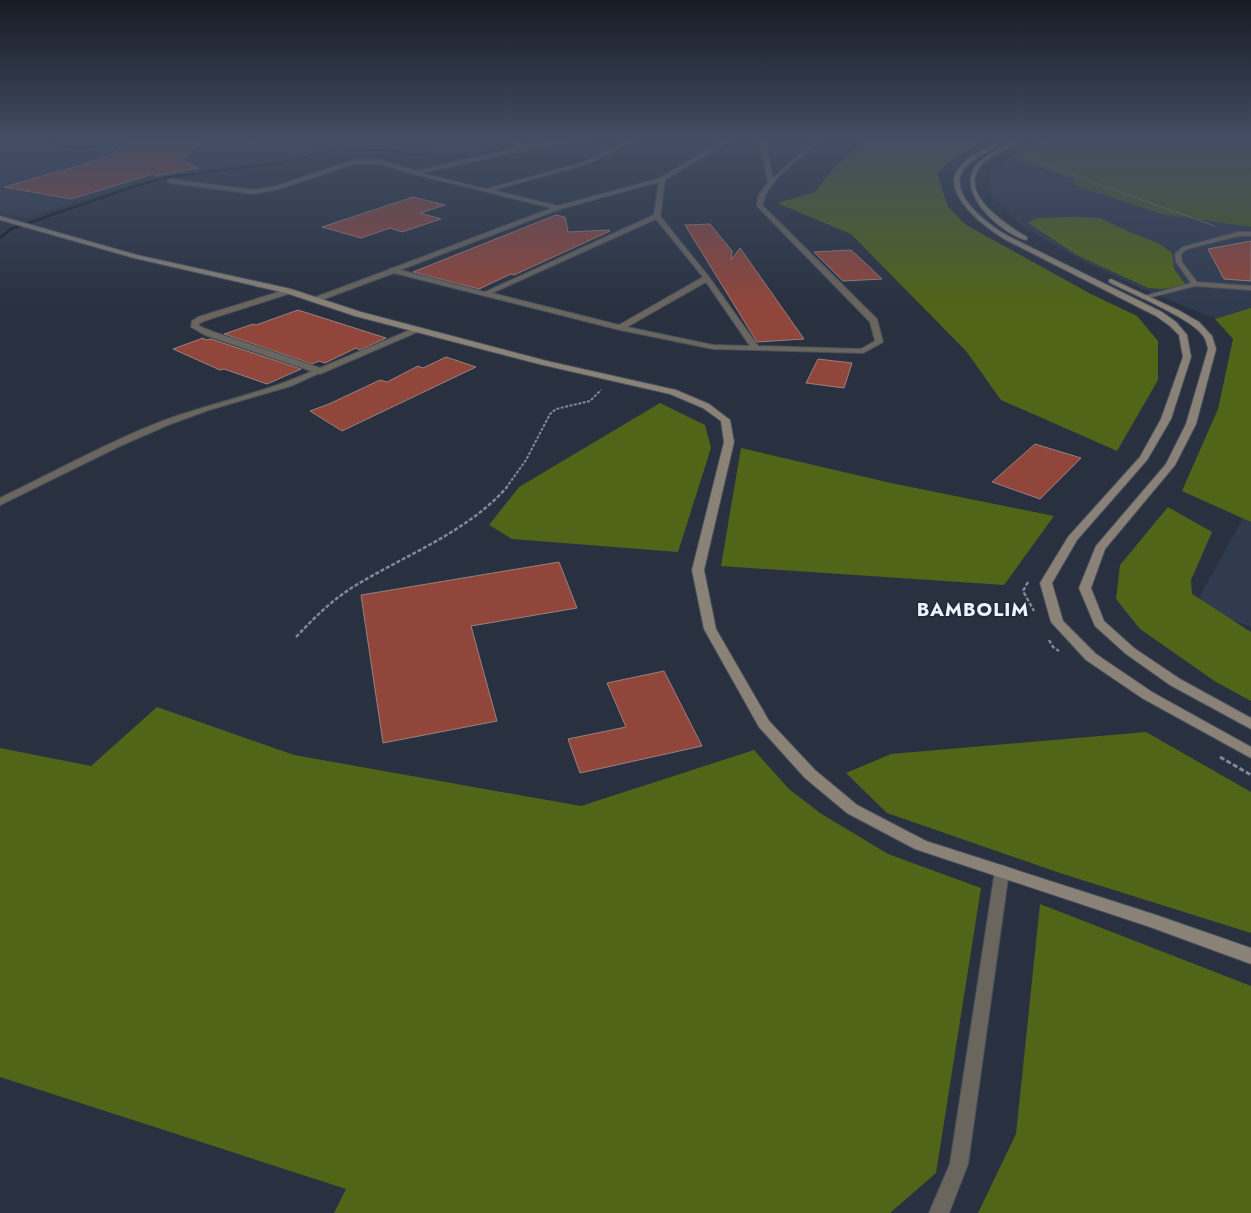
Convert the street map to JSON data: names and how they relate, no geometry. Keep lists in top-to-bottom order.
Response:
{
  "districts": ["BAMBOLIM"]
}
